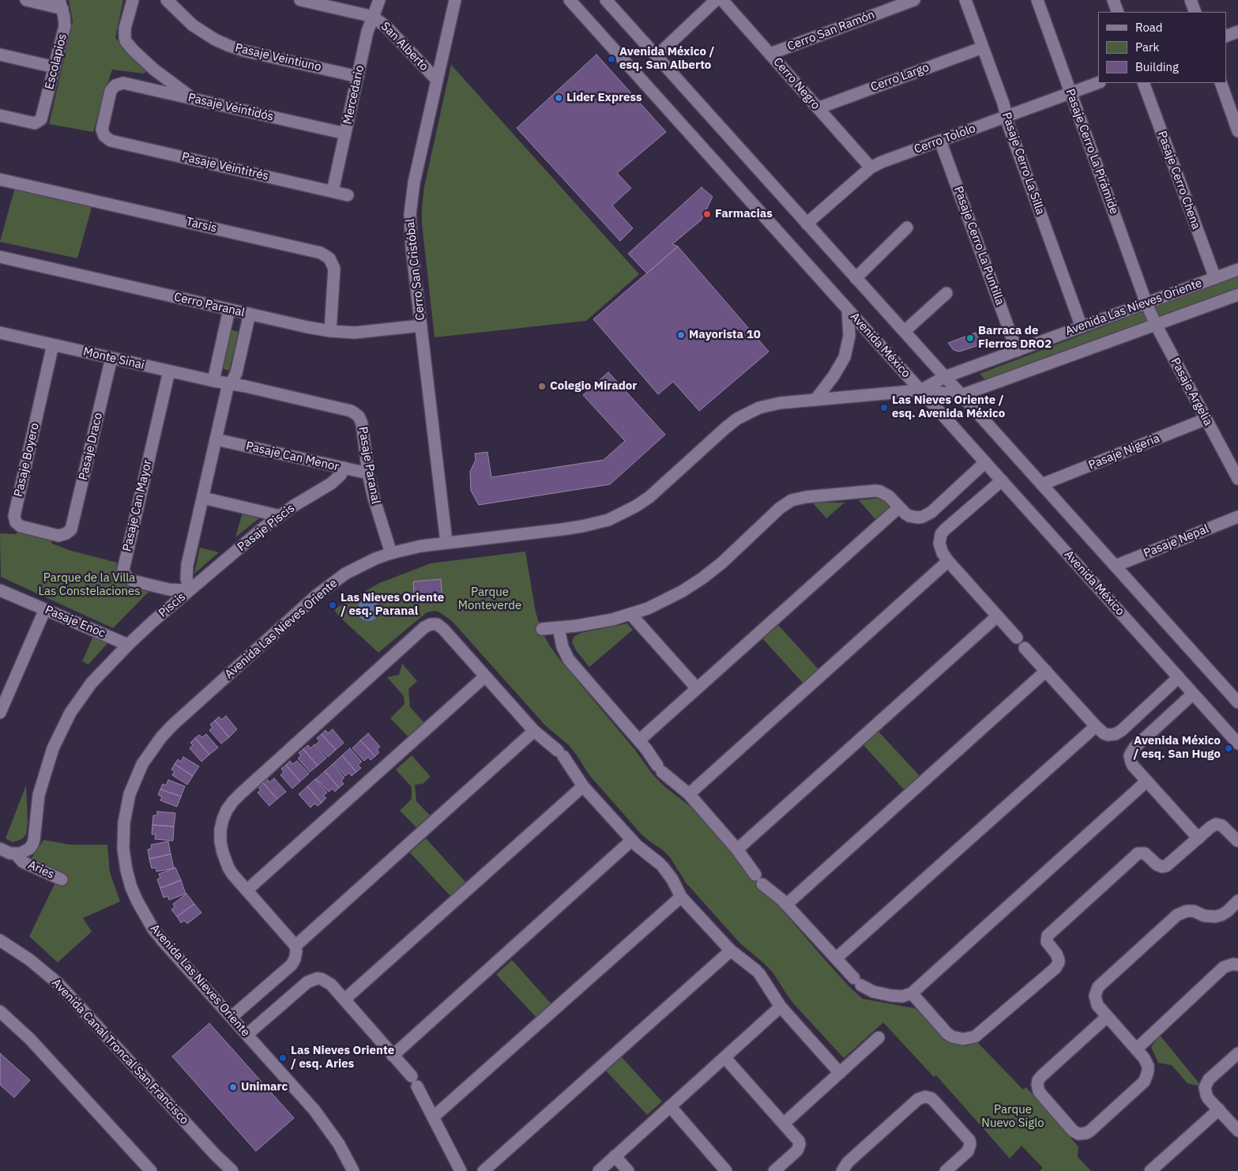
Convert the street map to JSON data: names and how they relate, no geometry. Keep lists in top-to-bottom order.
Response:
{
  "streets": {
    "street": [
      "Cerro San Ramón",
      "San Alberto",
      "Pasaje Veintiuno",
      "Escolapios",
      "Cerro Largo",
      "Cerro Negro",
      "Mercedario",
      "Pasaje Veintidós",
      "Cerro Tololo",
      "Pasaje Cerro La Pirámide",
      "Pasaje Cerro La Silla",
      "Pasaje Veintitrés",
      "Pasaje Cerro Chena",
      "Tarsis",
      "Pasaje Cerro La Puntilla",
      "Cerro San Cristóbal",
      "Cerro Paranal",
      "Avenida Las Nieves Oriente",
      "Avenida México",
      "Monte Sinai",
      "Pasaje Argelia",
      "Pasaje Draco",
      "Pasaje Nigeria",
      "Pasaje Can Menor",
      "Pasaje Boyero",
      "Pasaje Paranal",
      "Pasaje Can Mayor",
      "Pasaje Piscis",
      "Pasaje Nepal",
      "Piscis",
      "Pasaje Enoc",
      "Aries",
      "Avenida Canal Troncal San Francisco"
    ]
  },
  "crossings": [
    ["Cerro San Ramón", "Cerro Negro"],
    ["San Alberto", "Mercedario"],
    ["San Alberto", "Cerro San Cristóbal"],
    ["Pasaje Veintiuno", "Mercedario"],
    ["Cerro Largo", "Cerro Negro"],
    ["Cerro Largo", "Pasaje Cerro La Silla"],
    ["Cerro Negro", "Cerro Tololo"],
    ["Mercedario", "Pasaje Veintidós"],
    ["Mercedario", "Pasaje Veintitrés"],
    ["Pasaje Veintidós", "Pasaje Veintitrés"],
    ["Cerro Tololo", "Pasaje Cerro La Pirámide"],
    ["Cerro Tololo", "Pasaje Cerro La Silla"],
    ["Cerro Tololo", "Pasaje Cerro La Puntilla"],
    ["Pasaje Cerro La Pirámide", "Avenida Las Nieves Oriente"],
    ["Pasaje Cerro La Pirámide", "Pasaje Argelia"],
    ["Pasaje Cerro La Silla", "Avenida Las Nieves Oriente"],
    ["Pasaje Cerro Chena", "Avenida Las Nieves Oriente"],
    ["Tarsis", "Cerro Paranal"],
    ["Pasaje Cerro La Puntilla", "Avenida Las Nieves Oriente"],
    ["Cerro San Cristóbal", "Cerro Paranal"],
    ["Cerro San Cristóbal", "Avenida Las Nieves Oriente"],
    ["Cerro Paranal", "Piscis"],
    ["Avenida Las Nieves Oriente", "Avenida México"],
    ["Avenida Las Nieves Oriente", "Pasaje Argelia"],
    ["Avenida Las Nieves Oriente", "Pasaje Paranal"],
    ["Monte Sinai", "Pasaje Draco"],
    ["Monte Sinai", "Pasaje Boyero"],
    ["Monte Sinai", "Pasaje Paranal"],
    ["Monte Sinai", "Pasaje Can Mayor"],
    ["Monte Sinai", "Piscis"],
    ["Pasaje Argelia", "Pasaje Nigeria"],
    ["Pasaje Draco", "Pasaje Boyero"],
    ["Pasaje Can Menor", "Pasaje Paranal"],
    ["Pasaje Can Menor", "Pasaje Piscis"],
    ["Pasaje Can Menor", "Piscis"],
    ["Pasaje Paranal", "Piscis"],
    ["Pasaje Can Mayor", "Pasaje Piscis"],
    ["Pasaje Can Mayor", "Piscis"],
    ["Pasaje Piscis", "Piscis"],
    ["Piscis", "Pasaje Enoc"],
    ["Piscis", "Aries"]
  ],
  "parks": ["Parque de la Villa Las Constelaciones", "Parque Monteverde", "Parque Nuevo Siglo"],
  "places": [
    "Avenida México / esq. San Alberto",
    "Lider Express",
    "Farmacias",
    "Mayorista 10",
    "Barraca de Fierros DRO2",
    "Colegio Mirador",
    "Las Nieves Oriente / esq. Avenida México",
    "Las Nieves Oriente / esq. Paranal",
    "Avenida México / esq. San Hugo",
    "Las Nieves Oriente / esq. Aries",
    "Unimarc"
  ],
  "legend": ["Road", "Park", "Building"]
}
